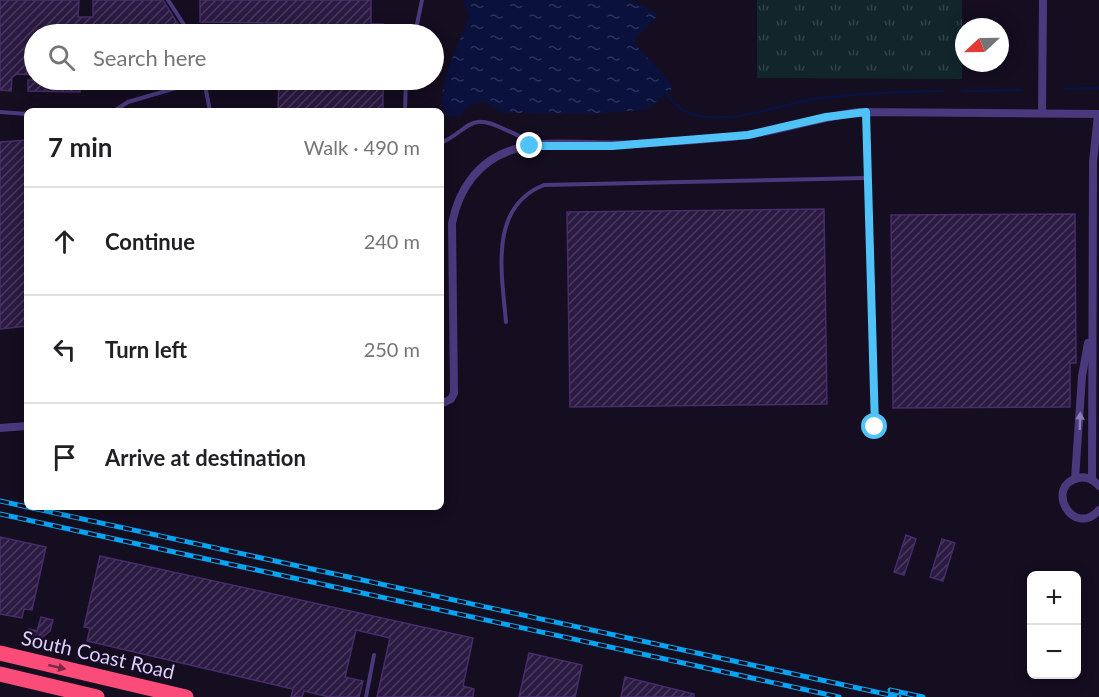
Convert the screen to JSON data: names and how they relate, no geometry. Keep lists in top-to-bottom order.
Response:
{
  "streets": {
    "highway": ["South Coast Road"]
  },
  "north": "left",
  "page": {
    "search": "Search here",
    "heading": ["7 min", "Walk · 490 m"],
    "list": [
      ["Continue", "240 m"],
      ["Turn left", "250 m"],
      "Arrive at destination"
    ],
    "map_buttons": ["+", "−"]
  }
}
